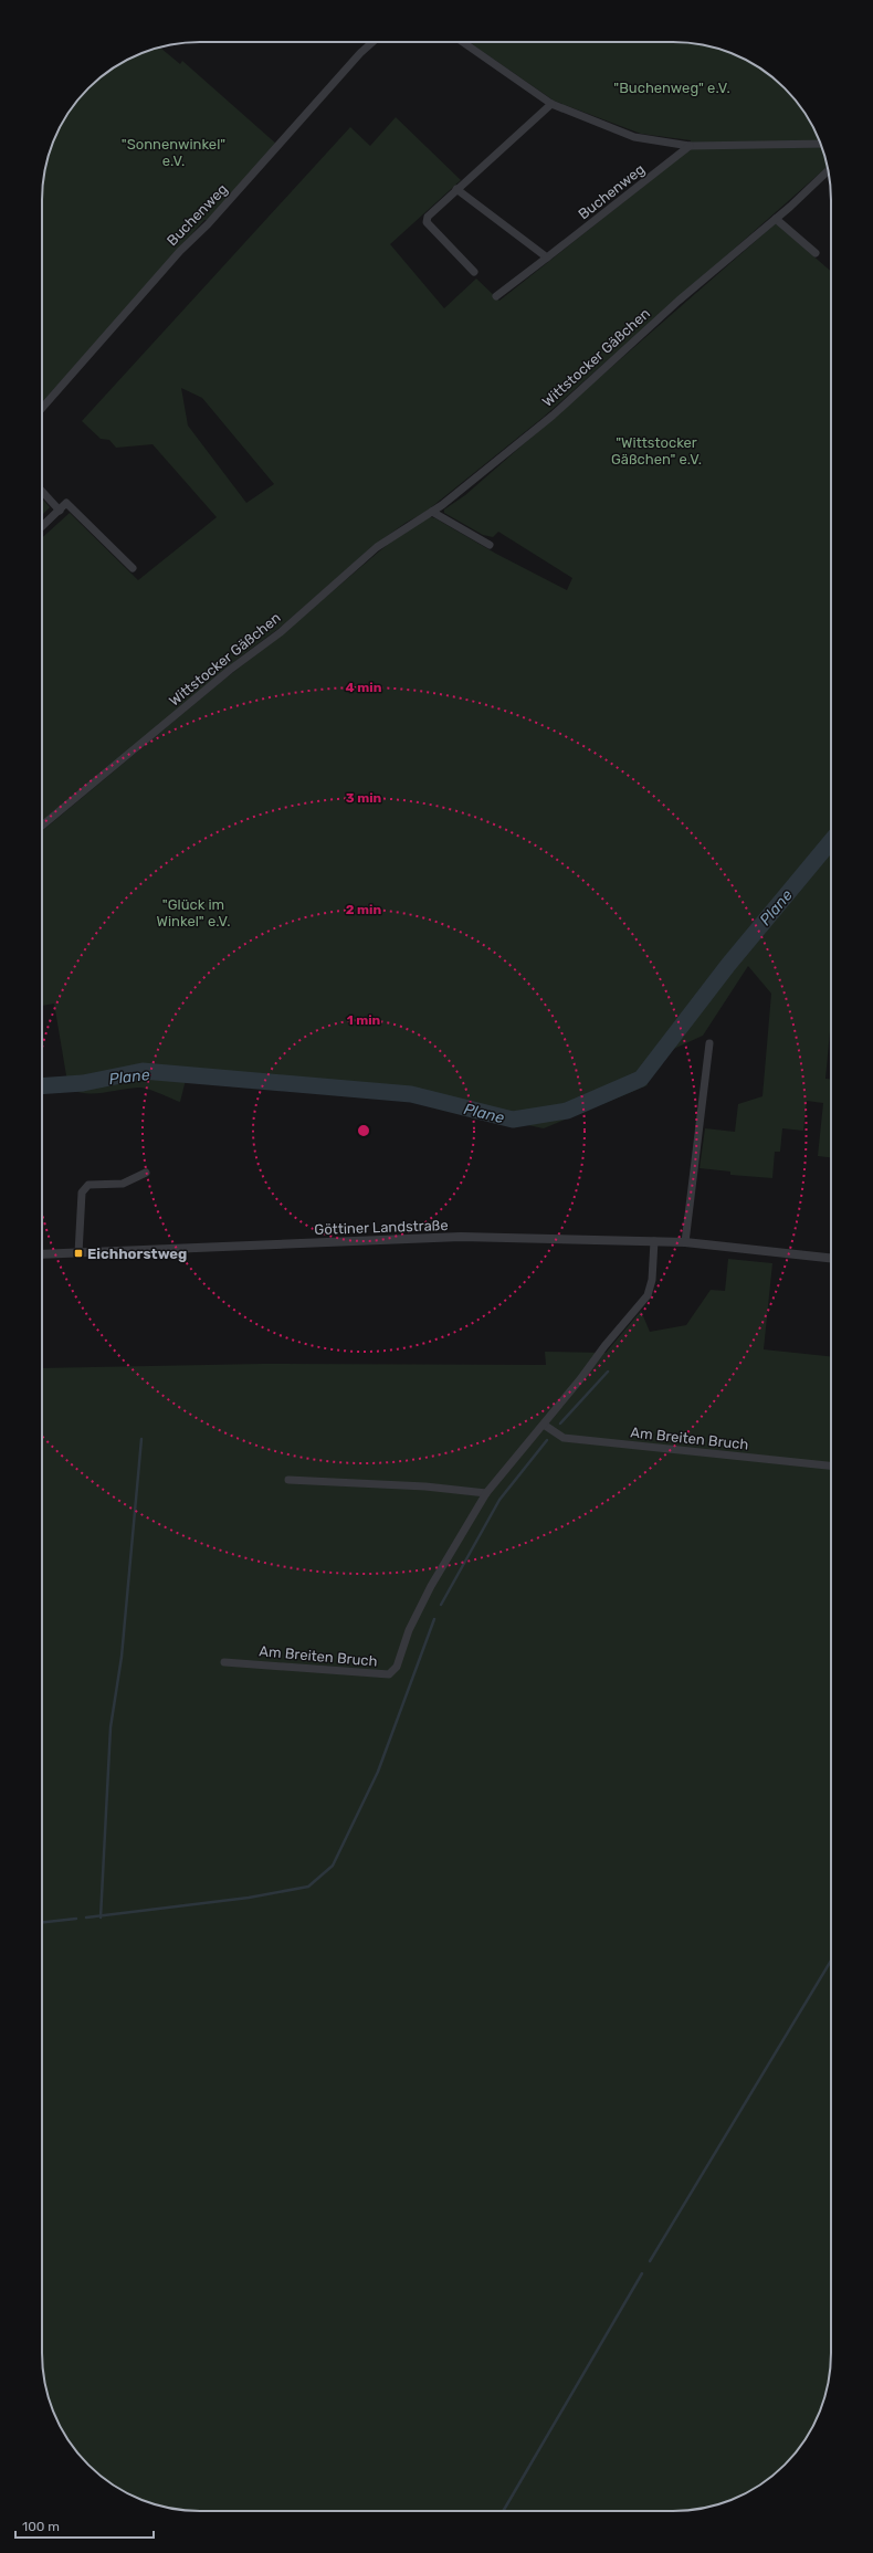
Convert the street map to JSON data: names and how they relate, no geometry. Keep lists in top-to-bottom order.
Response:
{
  "streets": {
    "street": [
      "Buchenweg",
      "Wittstocker Gäßchen",
      "Göttiner Landstraße",
      "Am Breiten Bruch"
    ]
  },
  "crossings": [
    ["Göttiner Landstraße", "Am Breiten Bruch"]
  ],
  "water": ["Plane"],
  "parks": [
    "\"Buchenweg\" e.V.",
    "\"Sonnenwinkel\" e.V.",
    "\"Wittstocker Gäßchen\" e.V.",
    "\"Glück im Winkel\" e.V."
  ],
  "places": {
    "transit": ["Eichhorstweg"]
  },
  "scale_bar": "100 m",
  "rings": [
    "4 min",
    "3 min",
    "2 min",
    "1 min"
  ]
}
